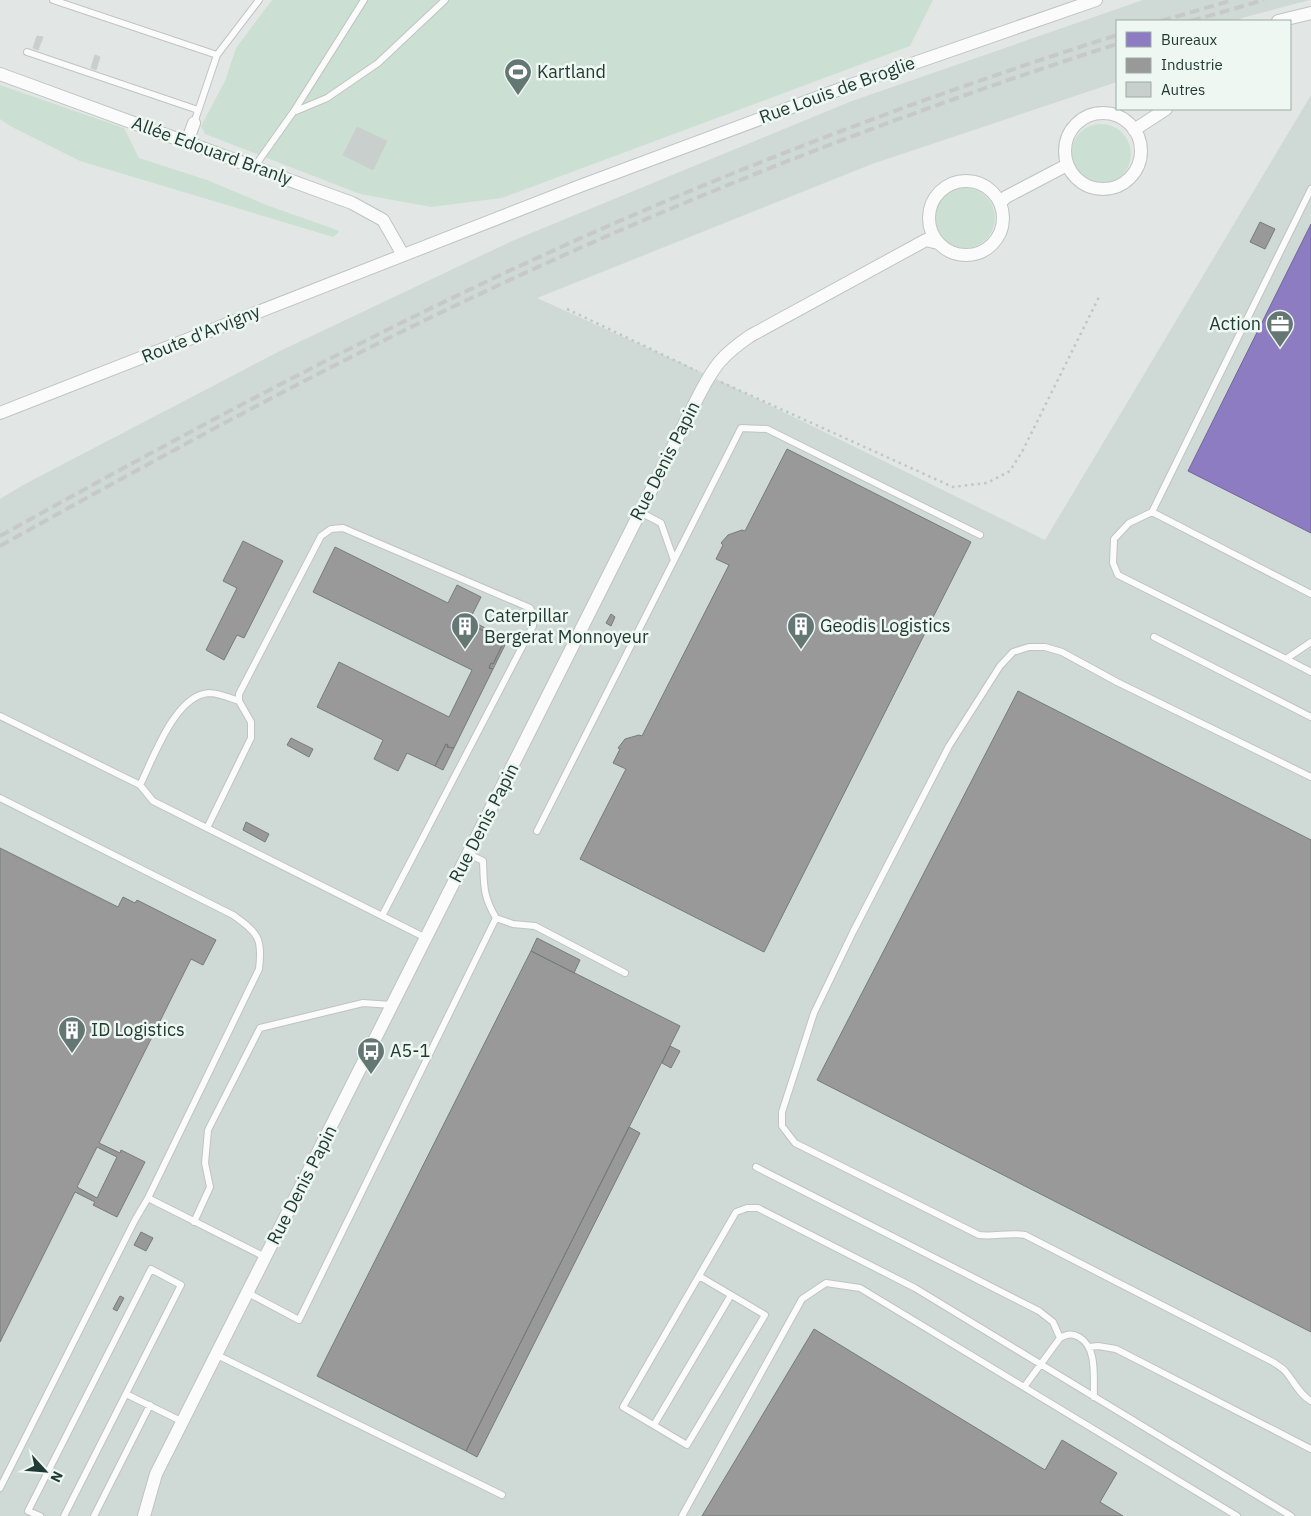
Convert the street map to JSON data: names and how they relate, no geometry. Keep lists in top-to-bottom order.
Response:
{
  "streets": {
    "street": [
      "Rue Louis de Broglie",
      "Allée Edouard Branly",
      "Route d'Arvigny",
      "Rue Denis Papin"
    ]
  },
  "crossings": [
    ["Rue Louis de Broglie", "Allée Edouard Branly"],
    ["Rue Louis de Broglie", "Route d'Arvigny"],
    ["Allée Edouard Branly", "Route d'Arvigny"]
  ],
  "places": {
    "sports": ["Kartland"],
    "office": ["Action"],
    "building": ["Caterpillar Bergerat Monnoyeur", "Geodis Logistics", "ID Logistics"],
    "bus stop": ["A5-1"]
  },
  "legend": ["Bureaux", "Industrie", "Autres"],
  "north": "bottom right"
}
